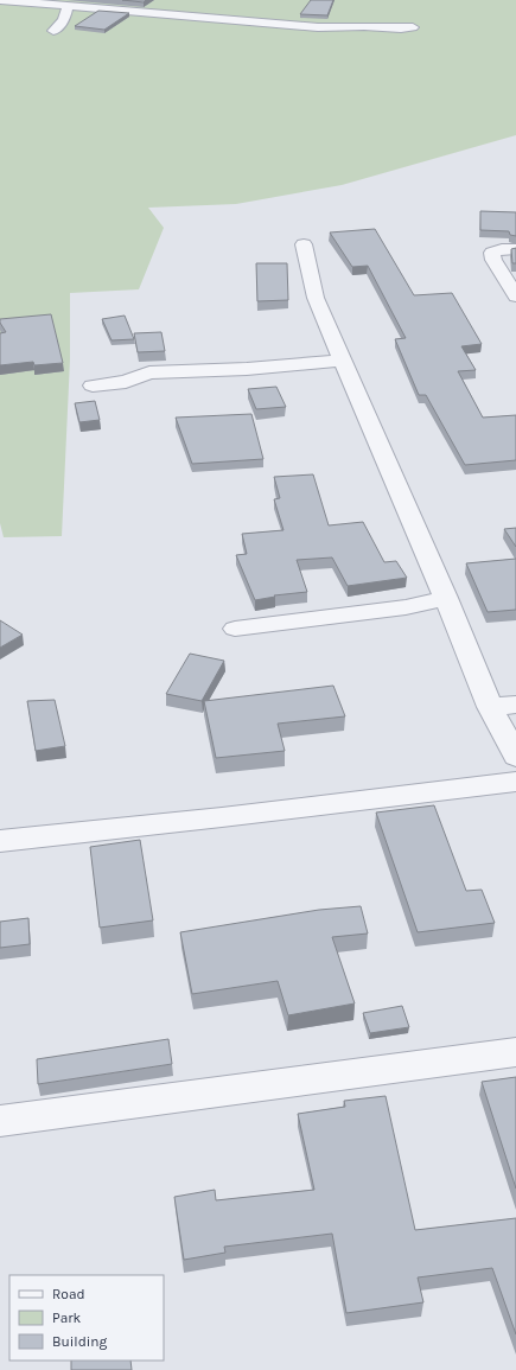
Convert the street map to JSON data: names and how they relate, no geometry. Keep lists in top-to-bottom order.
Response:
{
  "legend": ["Road", "Park", "Building"]
}
